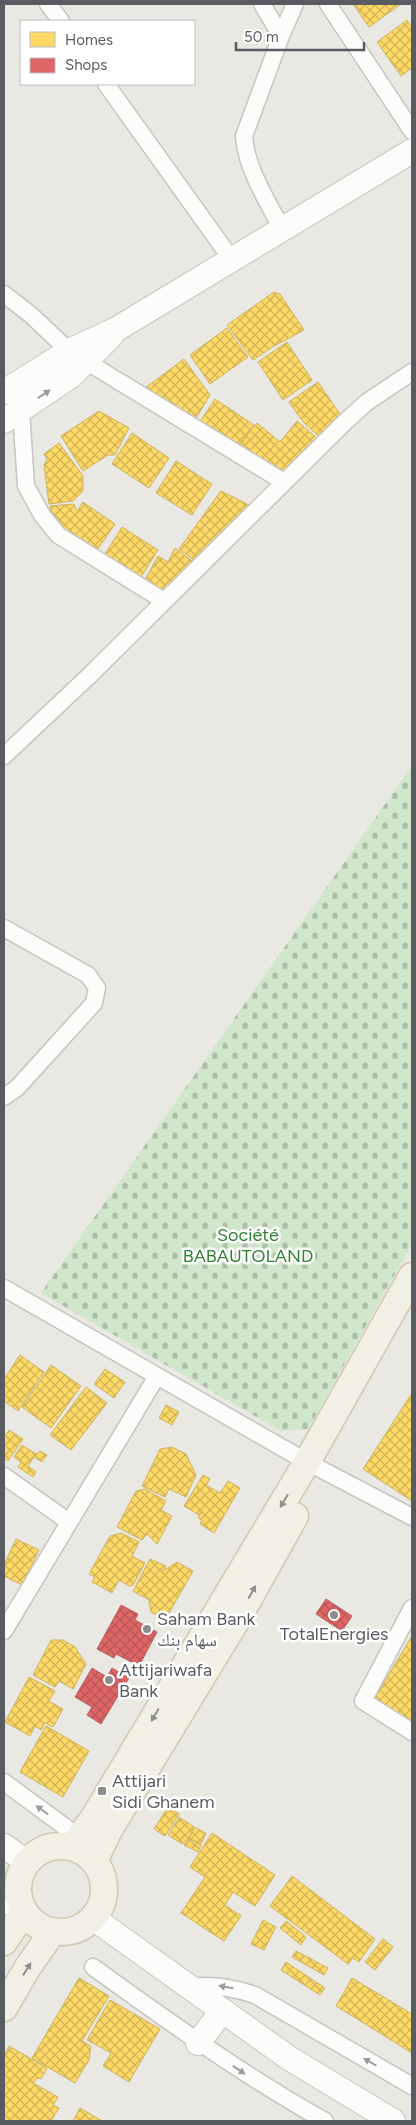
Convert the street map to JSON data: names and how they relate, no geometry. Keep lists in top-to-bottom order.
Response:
{
  "parks": ["Société BABAUTOLAND"],
  "places": {
    "other": ["TotalEnergies", "Saham Bank سهام بنك", "Attijariwafa Bank"],
    "transit": ["Attijari Sidi Ghanem"]
  },
  "legend": ["Homes", "Shops"],
  "scale_bar": "50 m"
}
